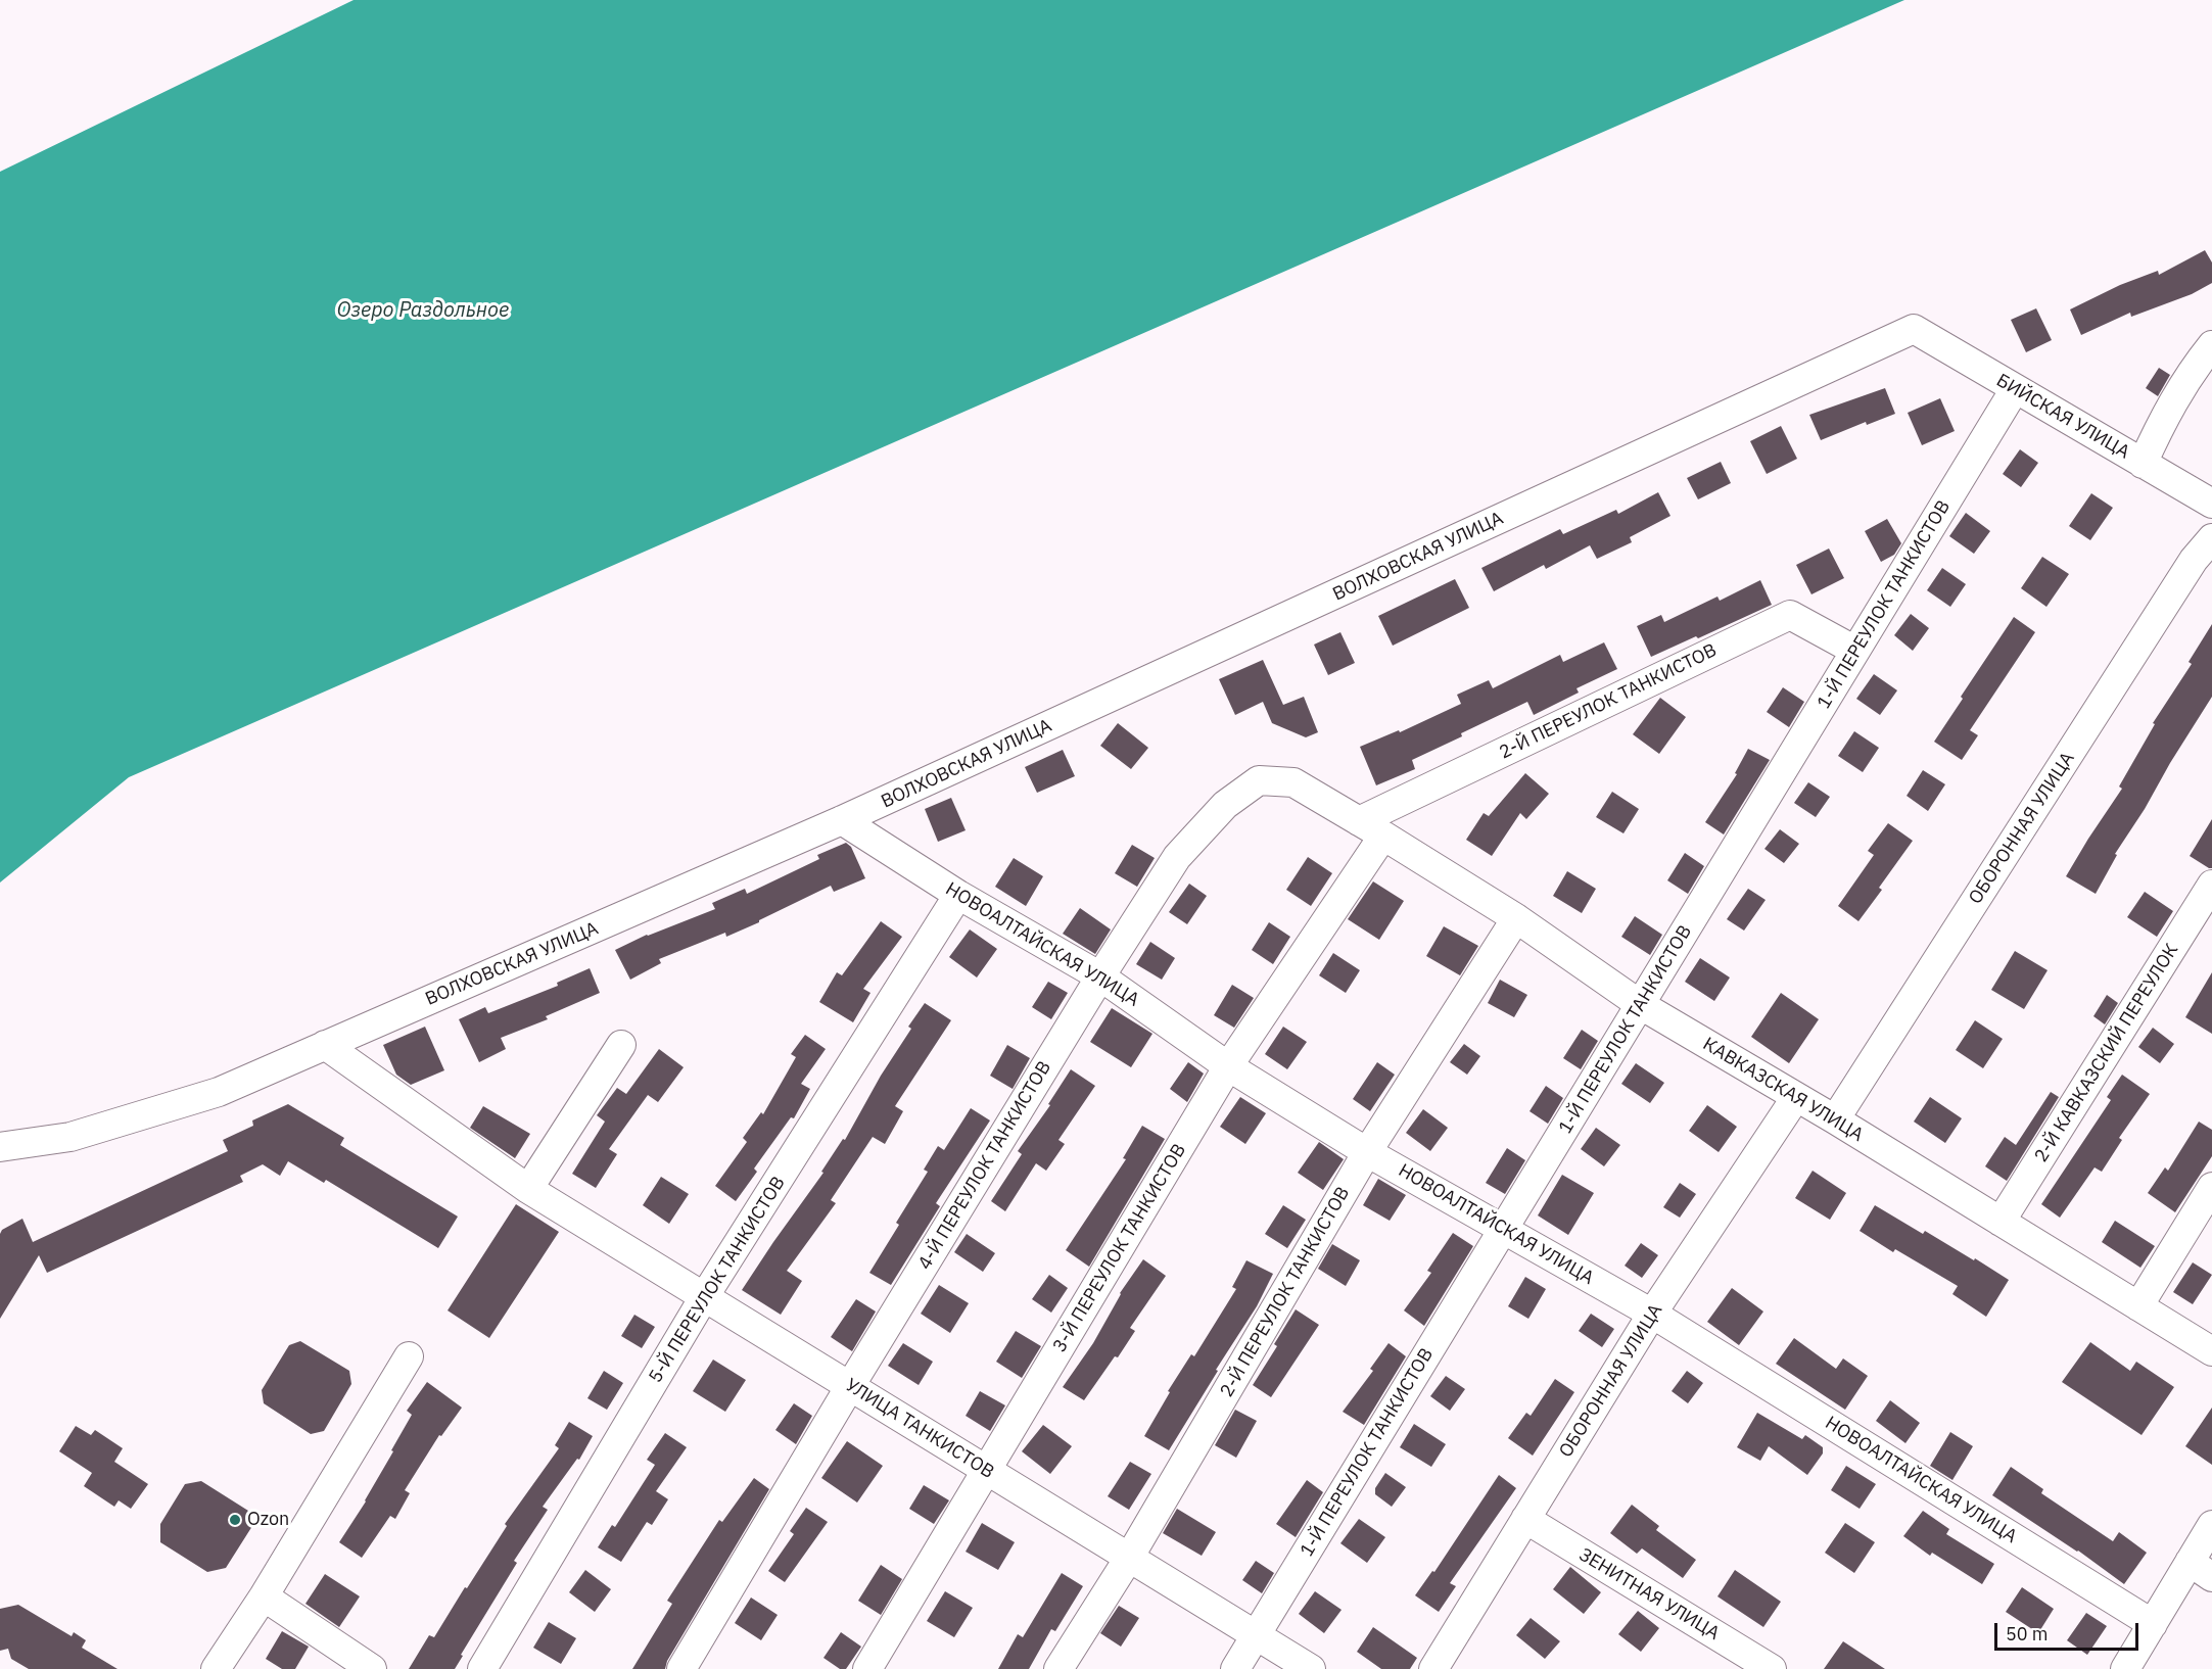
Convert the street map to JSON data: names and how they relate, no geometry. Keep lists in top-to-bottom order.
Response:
{
  "streets": {
    "street": [
      "БИЙСКАЯ УЛИЦА",
      "ВОЛХОВСКАЯ УЛИЦА",
      "1-Й ПЕРЕУЛОК ТАНКИСТОВ",
      "2-Й ПЕРЕУЛОК ТАНКИСТОВ",
      "ОБОРОННАЯ УЛИЦА",
      "НОВОАЛТАЙСКАЯ УЛИЦА",
      "2-Й КАВКАЗСКИЙ ПЕРЕУЛОК",
      "КАВКАЗСКАЯ УЛИЦА",
      "4-Й ПЕРЕУЛОК ТАНКИСТОВ",
      "3-Й ПЕРЕУЛОК ТАНКИСТОВ",
      "5-Й ПЕРЕУЛОК ТАНКИСТОВ",
      "УЛИЦА ТАНКИСТОВ",
      "ЗЕНИТНАЯ УЛИЦА"
    ]
  },
  "crossings": [
    ["БИЙСКАЯ УЛИЦА", "ВОЛХОВСКАЯ УЛИЦА"],
    ["БИЙСКАЯ УЛИЦА", "1-Й ПЕРЕУЛОК ТАНКИСТОВ"],
    ["ВОЛХОВСКАЯ УЛИЦА", "НОВОАЛТАЙСКАЯ УЛИЦА"],
    ["ВОЛХОВСКАЯ УЛИЦА", "УЛИЦА ТАНКИСТОВ"],
    ["1-Й ПЕРЕУЛОК ТАНКИСТОВ", "2-Й ПЕРЕУЛОК ТАНКИСТОВ"],
    ["1-Й ПЕРЕУЛОК ТАНКИСТОВ", "НОВОАЛТАЙСКАЯ УЛИЦА"],
    ["1-Й ПЕРЕУЛОК ТАНКИСТОВ", "КАВКАЗСКАЯ УЛИЦА"],
    ["1-Й ПЕРЕУЛОК ТАНКИСТОВ", "УЛИЦА ТАНКИСТОВ"],
    ["2-Й ПЕРЕУЛОК ТАНКИСТОВ", "НОВОАЛТАЙСКАЯ УЛИЦА"],
    ["2-Й ПЕРЕУЛОК ТАНКИСТОВ", "КАВКАЗСКАЯ УЛИЦА"],
    ["2-Й ПЕРЕУЛОК ТАНКИСТОВ", "4-Й ПЕРЕУЛОК ТАНКИСТОВ"],
    ["2-Й ПЕРЕУЛОК ТАНКИСТОВ", "3-Й ПЕРЕУЛОК ТАНКИСТОВ"],
    ["2-Й ПЕРЕУЛОК ТАНКИСТОВ", "УЛИЦА ТАНКИСТОВ"],
    ["ОБОРОННАЯ УЛИЦА", "НОВОАЛТАЙСКАЯ УЛИЦА"],
    ["ОБОРОННАЯ УЛИЦА", "КАВКАЗСКАЯ УЛИЦА"],
    ["ОБОРОННАЯ УЛИЦА", "ЗЕНИТНАЯ УЛИЦА"],
    ["НОВОАЛТАЙСКАЯ УЛИЦА", "4-Й ПЕРЕУЛОК ТАНКИСТОВ"],
    ["НОВОАЛТАЙСКАЯ УЛИЦА", "3-Й ПЕРЕУЛОК ТАНКИСТОВ"],
    ["НОВОАЛТАЙСКАЯ УЛИЦА", "5-Й ПЕРЕУЛОК ТАНКИСТОВ"],
    ["2-Й КАВКАЗСКИЙ ПЕРЕУЛОК", "КАВКАЗСКАЯ УЛИЦА"],
    ["КАВКАЗСКАЯ УЛИЦА", "4-Й ПЕРЕУЛОК ТАНКИСТОВ"],
    ["КАВКАЗСКАЯ УЛИЦА", "3-Й ПЕРЕУЛОК ТАНКИСТОВ"],
    ["4-Й ПЕРЕУЛОК ТАНКИСТОВ", "3-Й ПЕРЕУЛОК ТАНКИСТОВ"],
    ["4-Й ПЕРЕУЛОК ТАНКИСТОВ", "УЛИЦА ТАНКИСТОВ"],
    ["3-Й ПЕРЕУЛОК ТАНКИСТОВ", "УЛИЦА ТАНКИСТОВ"],
    ["5-Й ПЕРЕУЛОК ТАНКИСТОВ", "УЛИЦА ТАНКИСТОВ"]
  ],
  "water": ["Озеро Раздольное"],
  "places": ["Ozon"],
  "scale_bar": "50 m"
}
